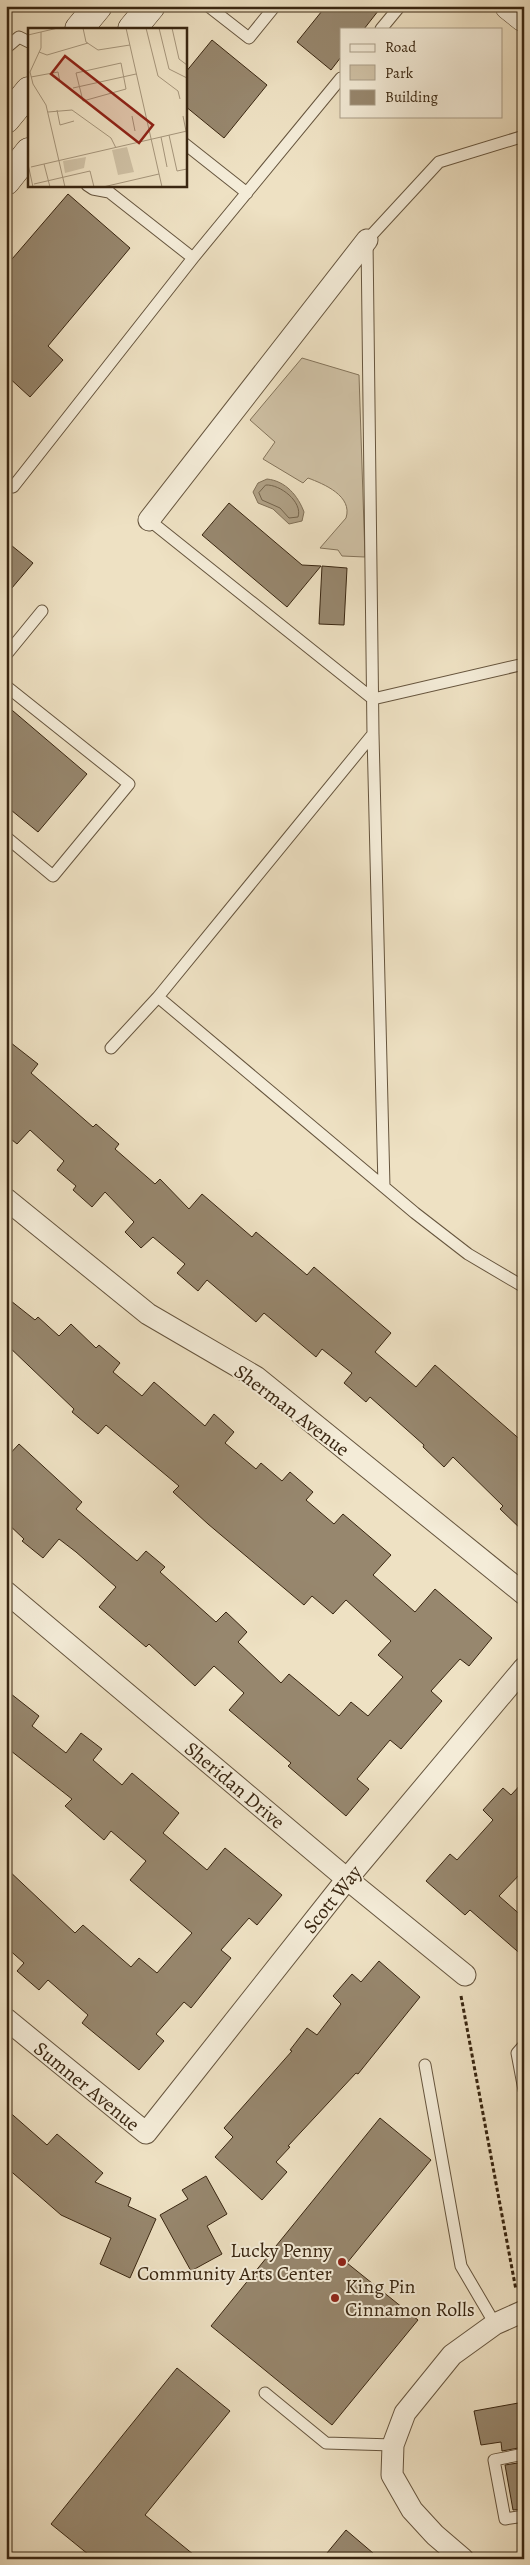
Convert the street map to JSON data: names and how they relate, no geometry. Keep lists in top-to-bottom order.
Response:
{
  "streets": {
    "street": [
      "Sherman Avenue",
      "Sheridan Drive",
      "Scott Way",
      "Sumner Avenue"
    ]
  },
  "crossings": [
    ["Sheridan Drive", "Scott Way"],
    ["Scott Way", "Sumner Avenue"]
  ],
  "places": ["Lucky Penny Community Arts Center", "King Pin Cinnamon Rolls"],
  "legend": ["Road", "Park", "Building"]
}
